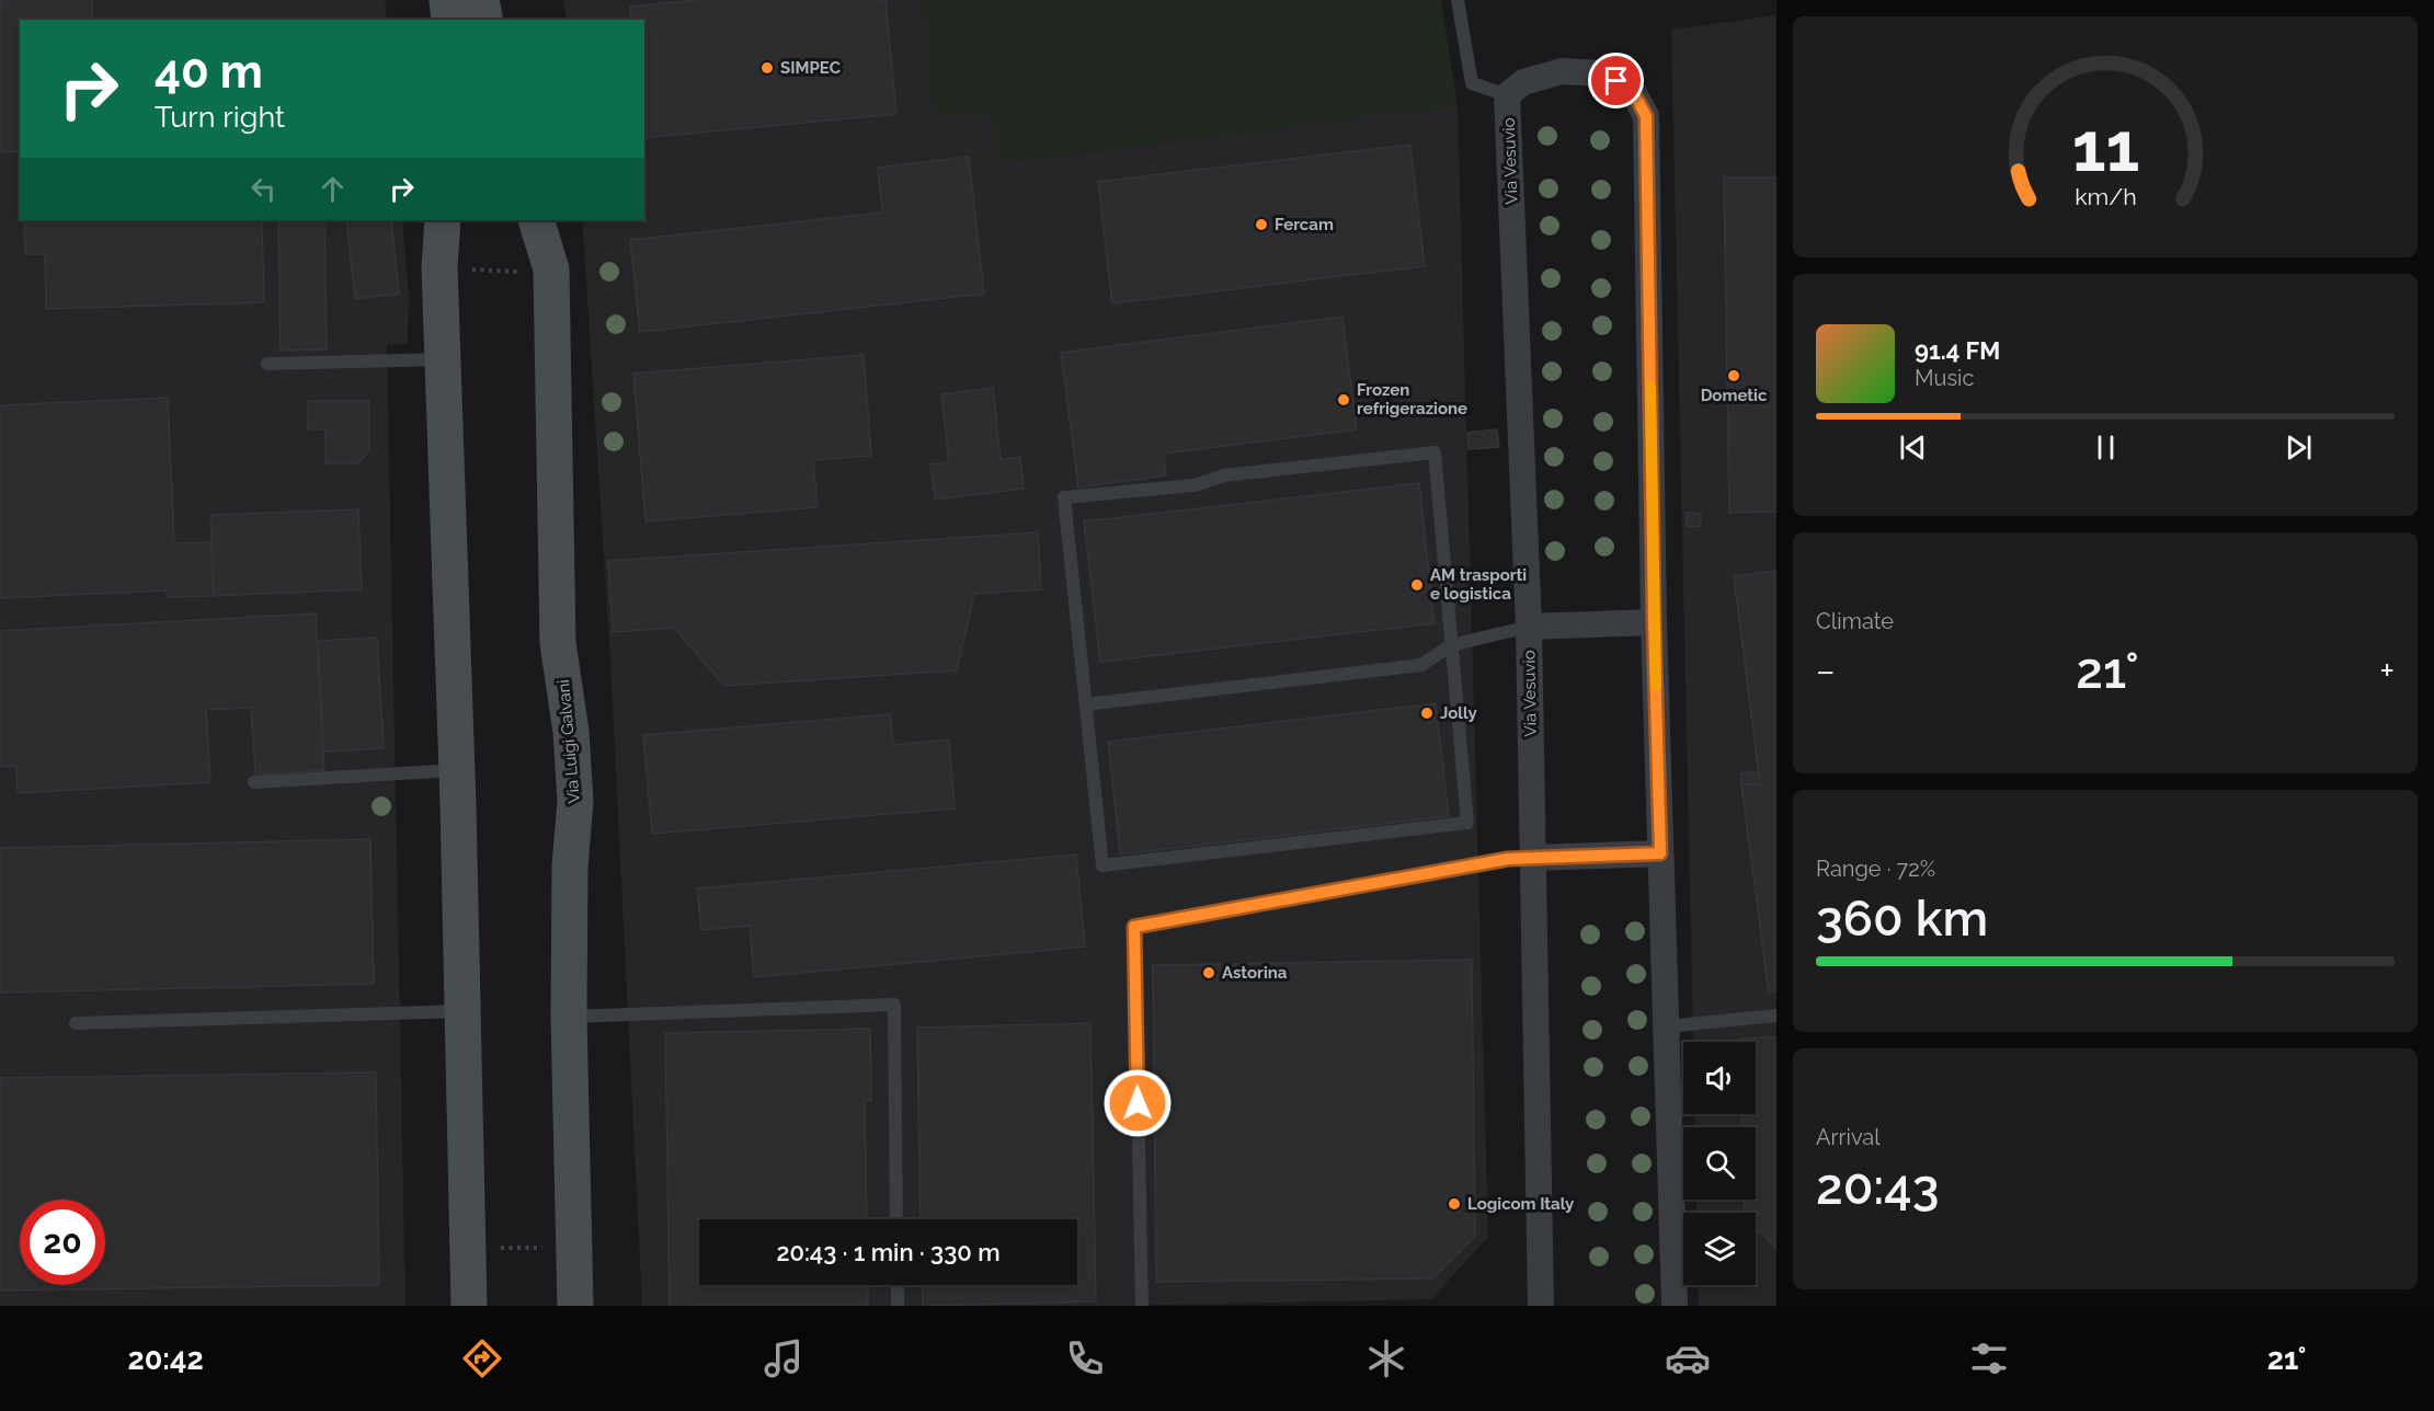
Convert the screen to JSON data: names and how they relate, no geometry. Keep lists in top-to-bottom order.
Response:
{
  "streets": {
    "main road": ["Via Luigi Galvani"],
    "street": ["Via Vesuvio"]
  },
  "places": [
    "SIMPEC",
    "Fercam",
    "Dometic",
    "Frozen refrigerazione",
    "AM trasporti e logistica",
    "Jolly",
    "Astorina",
    "Logicom Italy"
  ],
  "page": {
    "turn": ["40 m", "Turn right"],
    "song": ["91.4 FM", "Music"],
    "tile": [
      "Climate",
      ["Range · 72%", "360 km"],
      ["Arrival", "20:43"]
    ],
    "heat": ["−", "21°", "+"],
    "limit": "20",
    "trip": "20:43 · 1 min · 330 m",
    "tabs": ["20:42", "21°"],
    "gauge": ["11", "km/h"]
  }
}
